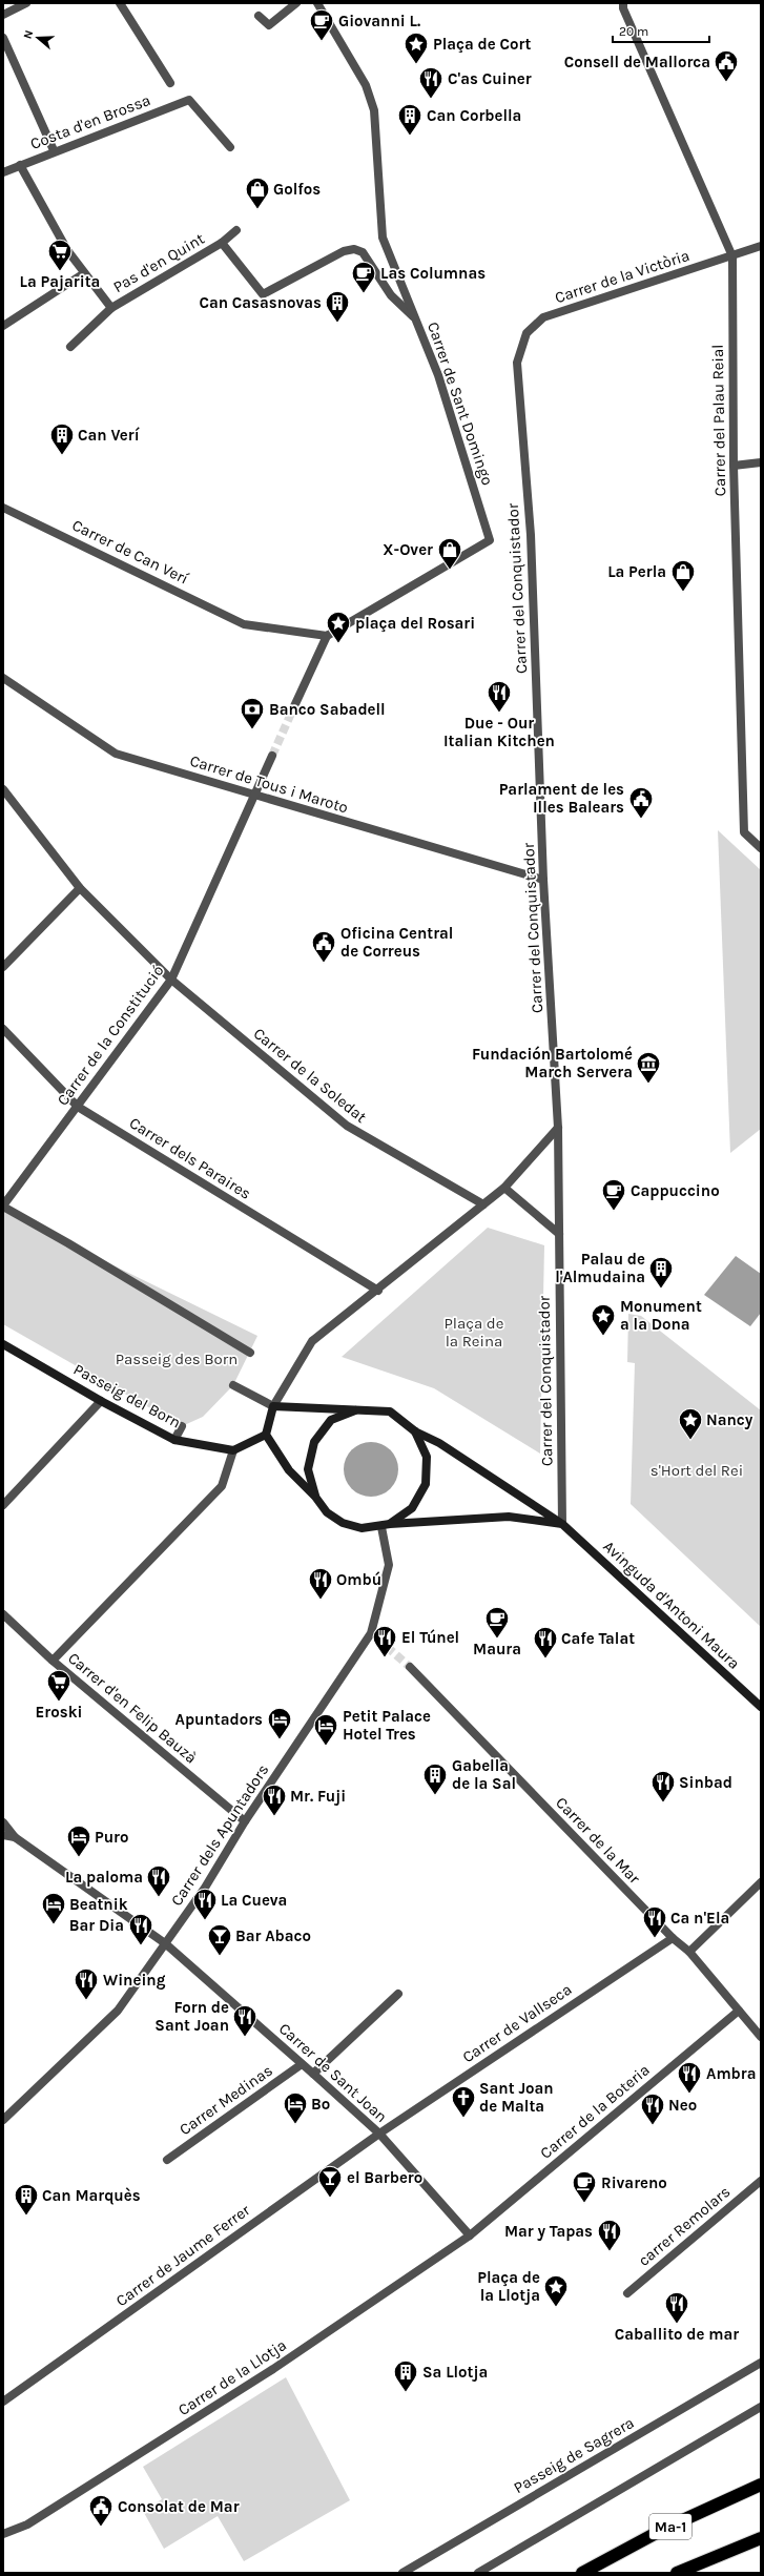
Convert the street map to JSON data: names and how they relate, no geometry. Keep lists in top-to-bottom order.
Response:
{
  "streets": {
    "highway": ["Ma-1"],
    "street": [
      "Costa d'en Brossa",
      "Pas d'en Quint",
      "Carrer de la Victòria",
      "Carrer de Sant Domingo",
      "Carrer del Palau Reial",
      "Carrer de Can Verí",
      "Carrer del Conquistador",
      "Carrer de Tous i Maroto",
      "Carrer de la Constitució",
      "Carrer de la Soledat",
      "Carrer dels Paraires",
      "Passeig del Born",
      "Avinguda d'Antoni Maura",
      "Carrer d'en Felip Bauzà",
      "Carrer dels Apuntadors",
      "Carrer de la Mar",
      "Carrer de Vallseca",
      "Carrer de Sant Joan",
      "Carrer Medinas",
      "Carrer de la Boteria",
      "carrer Remolars",
      "Carrer de Jaume Ferrer",
      "Carrer de la Llotja",
      "Passeig de Sagrera"
    ]
  },
  "crossings": [
    ["Costa d'en Brossa", "Pas d'en Quint"],
    ["Carrer de la Victòria", "Carrer del Palau Reial"],
    ["Carrer de la Victòria", "Carrer del Conquistador"],
    ["Carrer de Sant Domingo", "Carrer de Can Verí"],
    ["Carrer del Conquistador", "Carrer de Tous i Maroto"],
    ["Carrer del Conquistador", "Avinguda d'Antoni Maura"],
    ["Carrer de Tous i Maroto", "Carrer de la Constitució"],
    ["Carrer de la Constitució", "Carrer de la Soledat"],
    ["Carrer de la Constitució", "Carrer dels Paraires"],
    ["Carrer d'en Felip Bauzà", "Carrer dels Apuntadors"],
    ["Carrer dels Apuntadors", "Carrer de Sant Joan"],
    ["Carrer de la Mar", "Carrer de Vallseca"],
    ["Carrer de la Mar", "Carrer de la Boteria"],
    ["Carrer de Vallseca", "Carrer de Sant Joan"],
    ["Carrer de Vallseca", "Carrer de Jaume Ferrer"],
    ["Carrer de Sant Joan", "Carrer Medinas"],
    ["Carrer de Sant Joan", "Carrer de la Boteria"],
    ["Carrer de Sant Joan", "Carrer de Jaume Ferrer"],
    ["Carrer de Sant Joan", "Carrer de la Llotja"],
    ["Carrer de la Boteria", "Carrer de la Llotja"]
  ],
  "parks": ["Plaça de la Reina", "Passeig des Born", "s'Hort del Rei"],
  "places": {
    "cafe": [
      "Giovanni L.",
      "Las Columnas",
      "Cappuccino",
      "Maura",
      "Rivareno"
    ],
    "place": [
      "Plaça de Cort",
      "plaça del Rosari",
      "Monument a la Dona",
      "Nancy",
      "Plaça de la Llotja"
    ],
    "public building": [
      "Consell de Mallorca",
      "Parlament de les Illes Balears",
      "Oficina Central de Correus",
      "Consolat de Mar"
    ],
    "restaurant": [
      "C'as Cuiner",
      "Due - Our Italian Kitchen",
      "Ombú",
      "El Túnel",
      "Cafe Talat",
      "Sinbad",
      "Mr. Fuji",
      "La paloma",
      "La Cueva",
      "Ca n'Ela",
      "Bar Dia",
      "Wineing",
      "Forn de Sant Joan",
      "Ambra",
      "Neo",
      "Mar y Tapas",
      "Caballito de mar"
    ],
    "building": [
      "Can Corbella",
      "Can Casasnovas",
      "Can Verí",
      "Palau de l'Almudaina",
      "Gabella de la Sal",
      "Can Marquès",
      "Sa Llotja"
    ],
    "shop": ["Golfos", "X-Over", "La Perla"],
    "supermarket": ["La Pajarita", "Eroski"],
    "bank": ["Banco Sabadell"],
    "museum": ["Fundación Bartolomé March Servera"],
    "hotel": [
      "Apuntadors",
      "Petit Palace Hotel Tres",
      "Puro",
      "Beatnik",
      "Bo"
    ],
    "bar": ["Bar Abaco", "el Barbero"],
    "church": ["Sant Joan de Malta"]
  },
  "scale_bar": "20 m",
  "north": "left"
}
